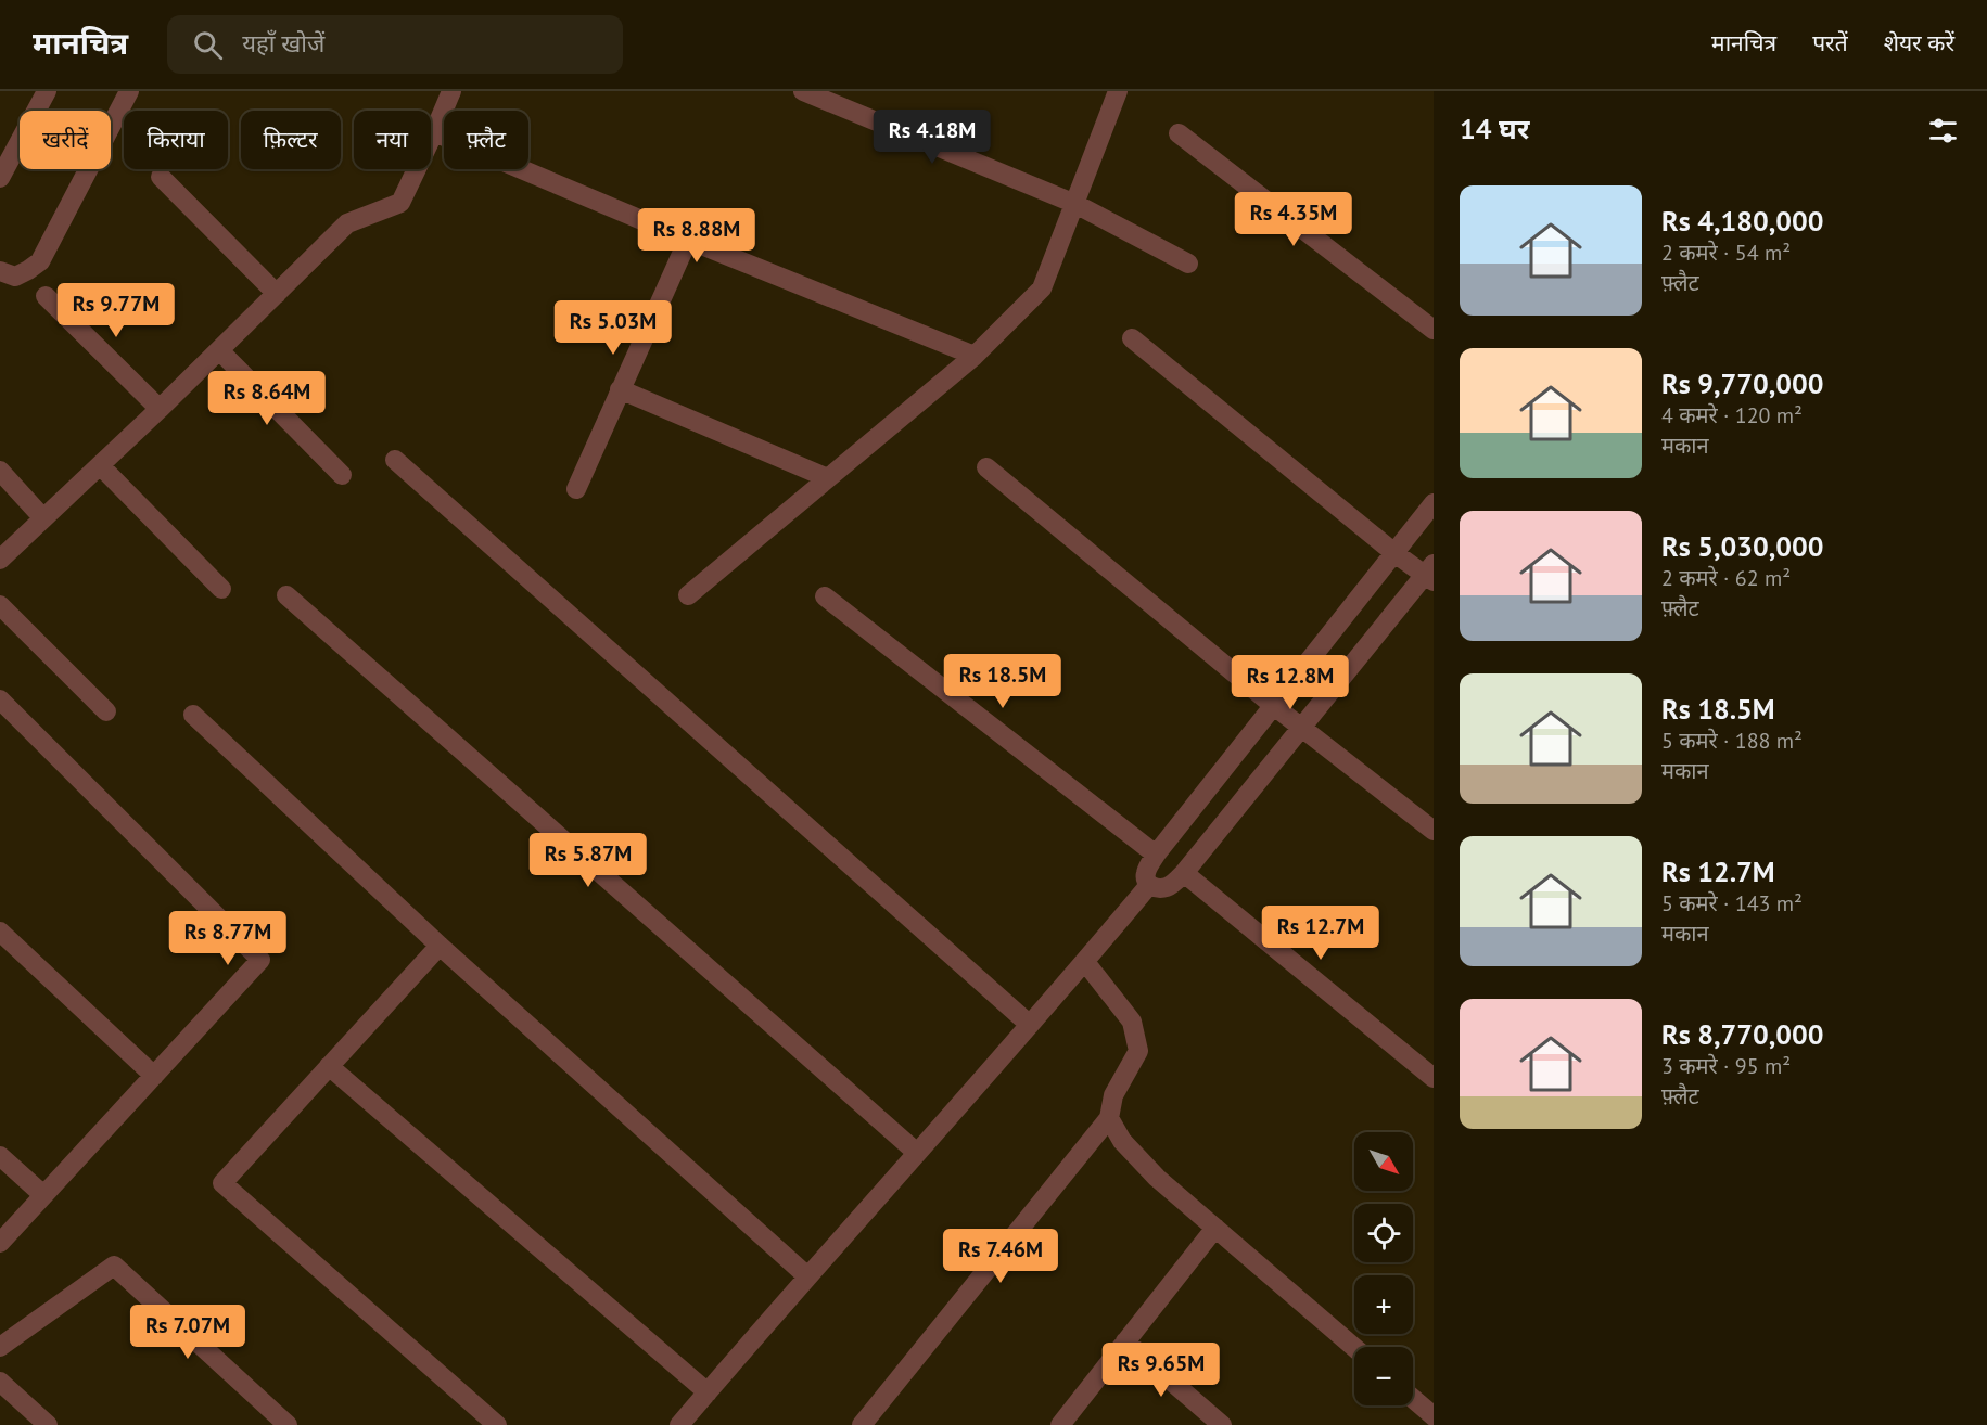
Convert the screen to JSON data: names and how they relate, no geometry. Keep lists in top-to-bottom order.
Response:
{
  "north": "bottom right",
  "page": {
    "header": "मानचित्र",
    "search": "यहाँ खोजें",
    "nav": ["मानचित्र", "परतें", "शेयर करें"],
    "heading": "14 घर",
    "price": [
      "Rs 4.18M",
      "Rs 4.35M",
      "Rs 8.88M",
      "Rs 9.77M",
      "Rs 5.03M",
      "Rs 8.64M",
      "Rs 18.5M",
      "Rs 12.8M",
      "Rs 5.87M",
      "Rs 12.7M",
      "Rs 8.77M",
      "Rs 7.46M",
      "Rs 7.07M",
      "Rs 9.65M"
    ],
    "chip": [
      "खरीदें",
      "किराया",
      "फ़िल्टर",
      "नया",
      "फ़्लैट"
    ],
    "list": [
      {
        "name": "Rs 4,180,000",
        "note": "2 कमरे · 54 m² · फ़्लैट"
      },
      {
        "name": "Rs 9,770,000",
        "note": "4 कमरे · 120 m² · मकान"
      },
      {
        "name": "Rs 5,030,000",
        "note": "2 कमरे · 62 m² · फ़्लैट"
      },
      {
        "name": "Rs 18.5M",
        "note": "5 कमरे · 188 m² · मकान"
      },
      {
        "name": "Rs 12.7M",
        "note": "5 कमरे · 143 m² · मकान"
      },
      {
        "name": "Rs 8,770,000",
        "note": "3 कमरे · 95 m² · फ़्लैट"
      }
    ],
    "map_buttons": ["+", "−"]
  }
}
